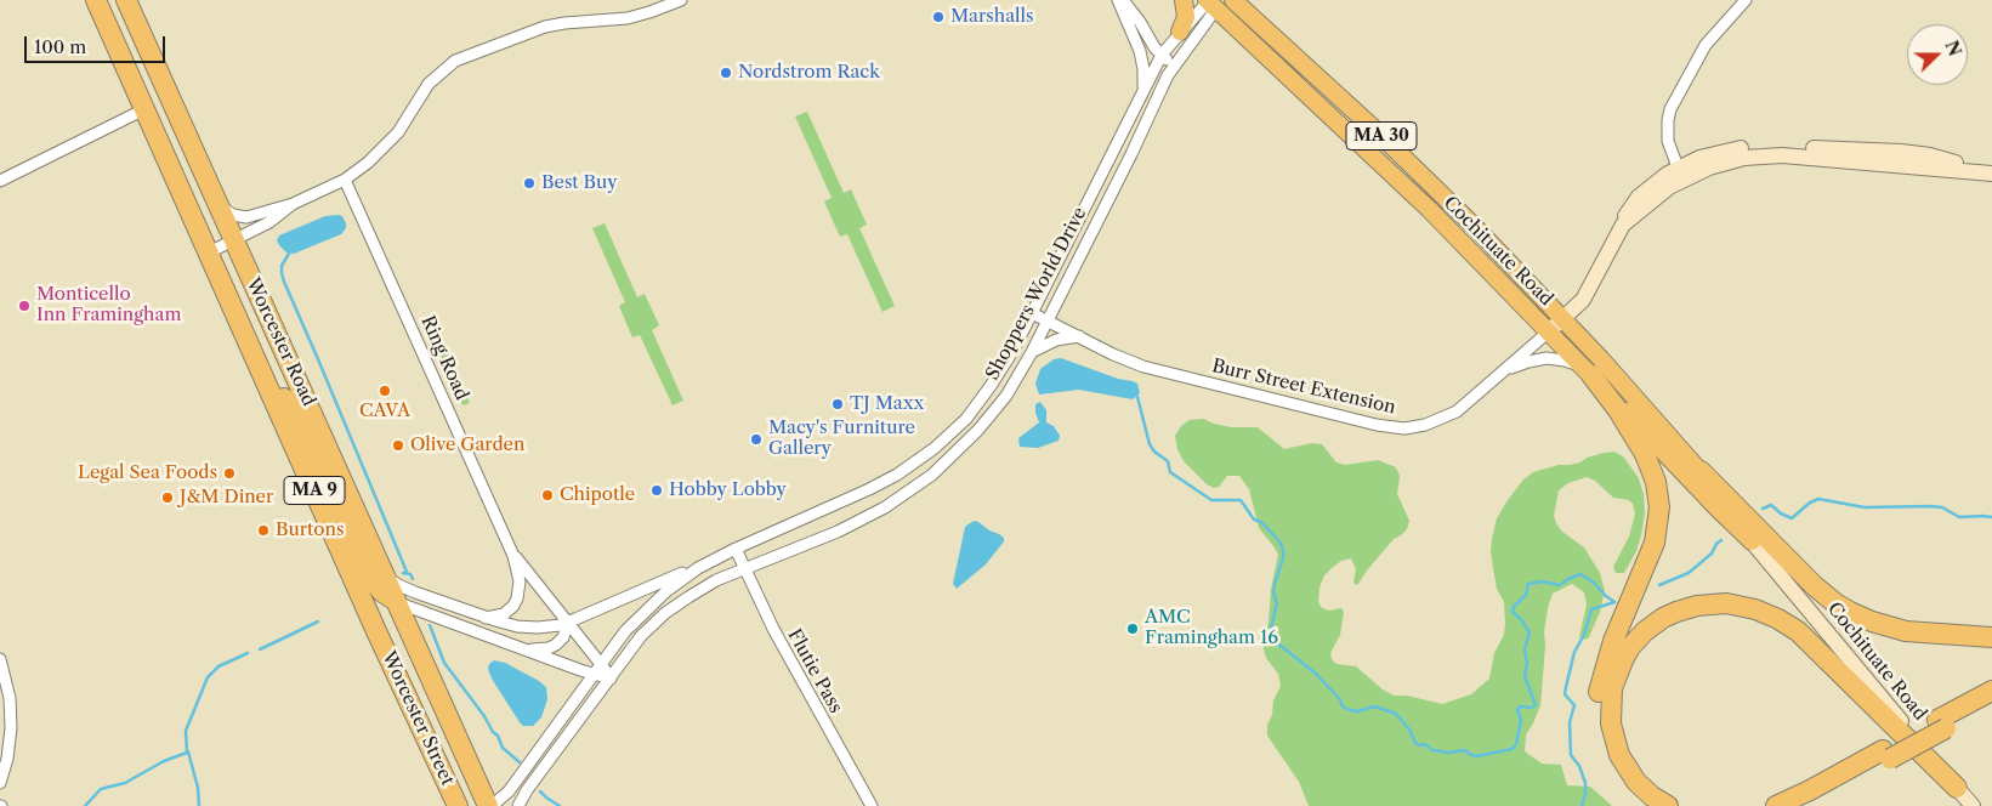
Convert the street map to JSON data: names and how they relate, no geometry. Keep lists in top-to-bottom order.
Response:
{
  "streets": {
    "highway": ["Worcester Road", "MA 9", "Worcester Street"],
    "main road": ["MA 30", "Cochituate Road"],
    "street": [
      "Shoppers World Drive",
      "Ring Road",
      "Burr Street Extension",
      "Flutie Pass"
    ]
  },
  "crossings": [
    ["Cochituate Road", "Shoppers World Drive"],
    ["Cochituate Road", "Burr Street Extension"],
    ["Shoppers World Drive", "Worcester Road"],
    ["Shoppers World Drive", "Ring Road"],
    ["Shoppers World Drive", "Burr Street Extension"],
    ["Shoppers World Drive", "Flutie Pass"],
    ["Shoppers World Drive", "Worcester Street"],
    ["Worcester Road", "Worcester Street"]
  ],
  "places": [
    "Marshalls",
    "Nordstrom Rack",
    "Best Buy",
    "Monticello Inn Framingham",
    "CAVA",
    "TJ Maxx",
    "Macy's Furniture Gallery",
    "Olive Garden",
    "Legal Sea Foods",
    "Hobby Lobby",
    "Chipotle",
    "J&M Diner",
    "Burtons",
    "AMC Framingham 16"
  ],
  "scale_bar": "100 m",
  "north": "right"
}
